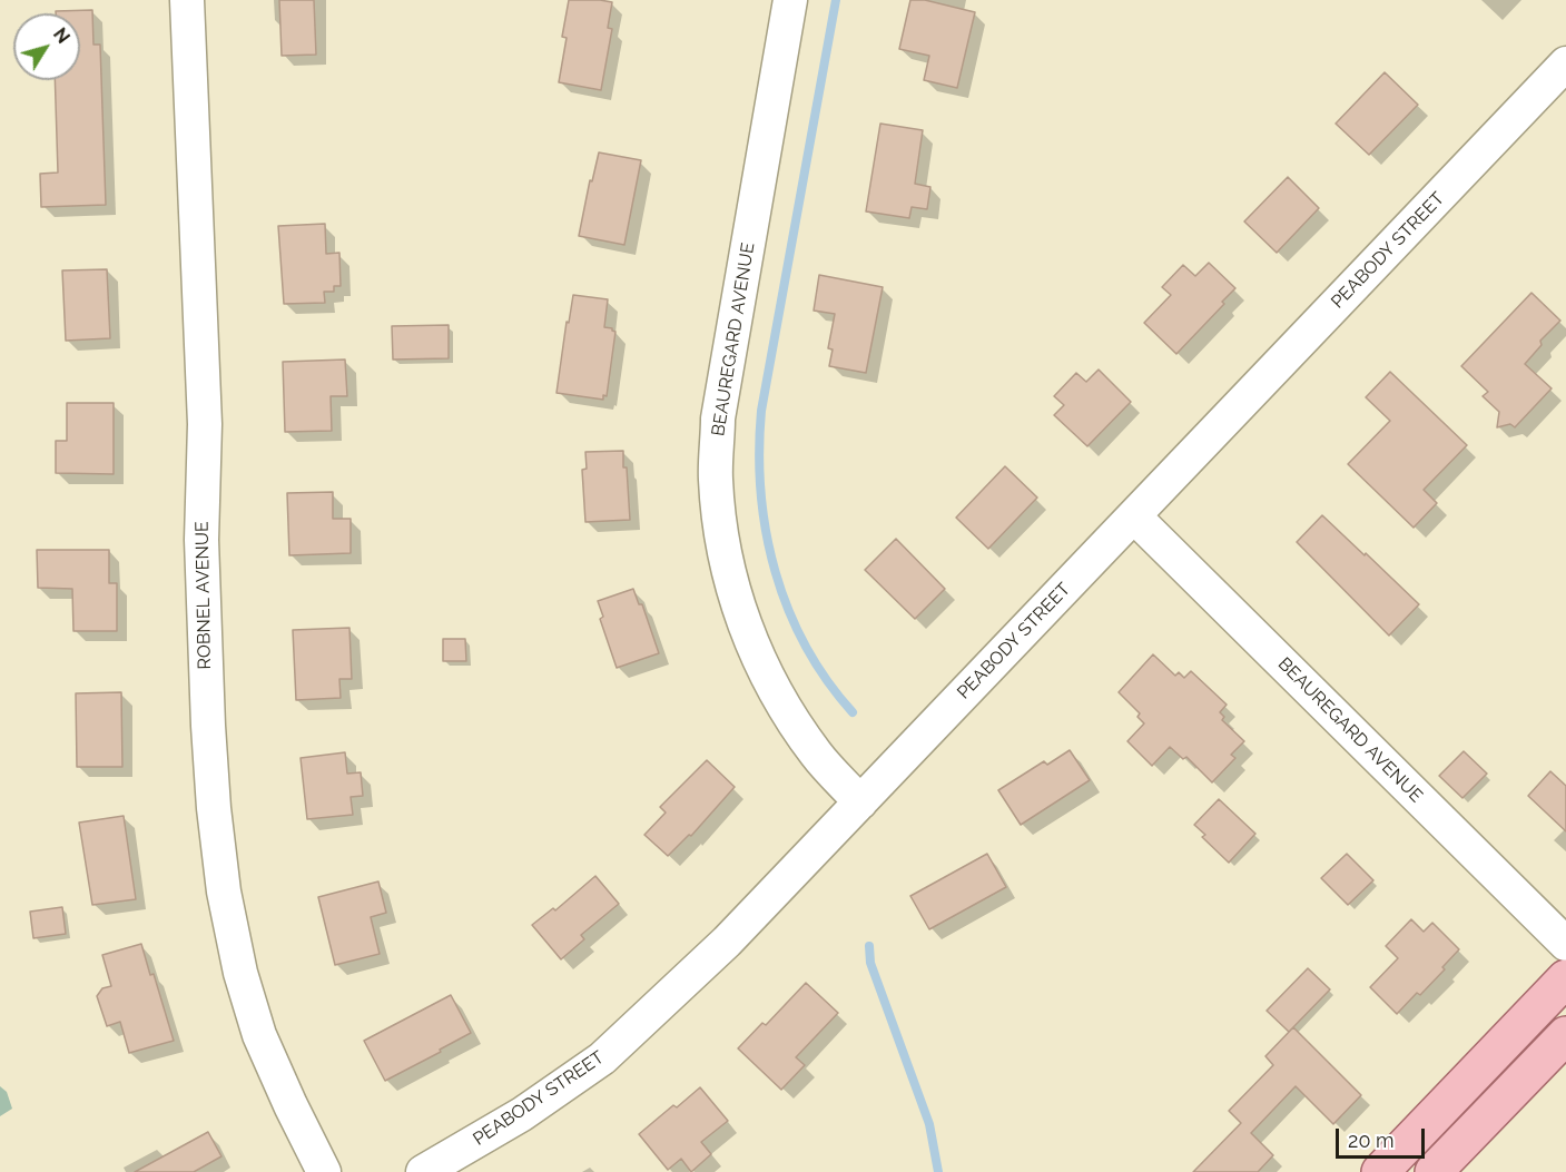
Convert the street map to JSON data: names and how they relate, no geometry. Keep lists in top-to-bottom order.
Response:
{
  "streets": {
    "street": ["PEABODY STREET", "BEAUREGARD AVENUE", "ROBNEL AVENUE"]
  },
  "crossings": [
    ["PEABODY STREET", "BEAUREGARD AVENUE"]
  ],
  "scale_bar": "20 m",
  "north": "top right"
}
